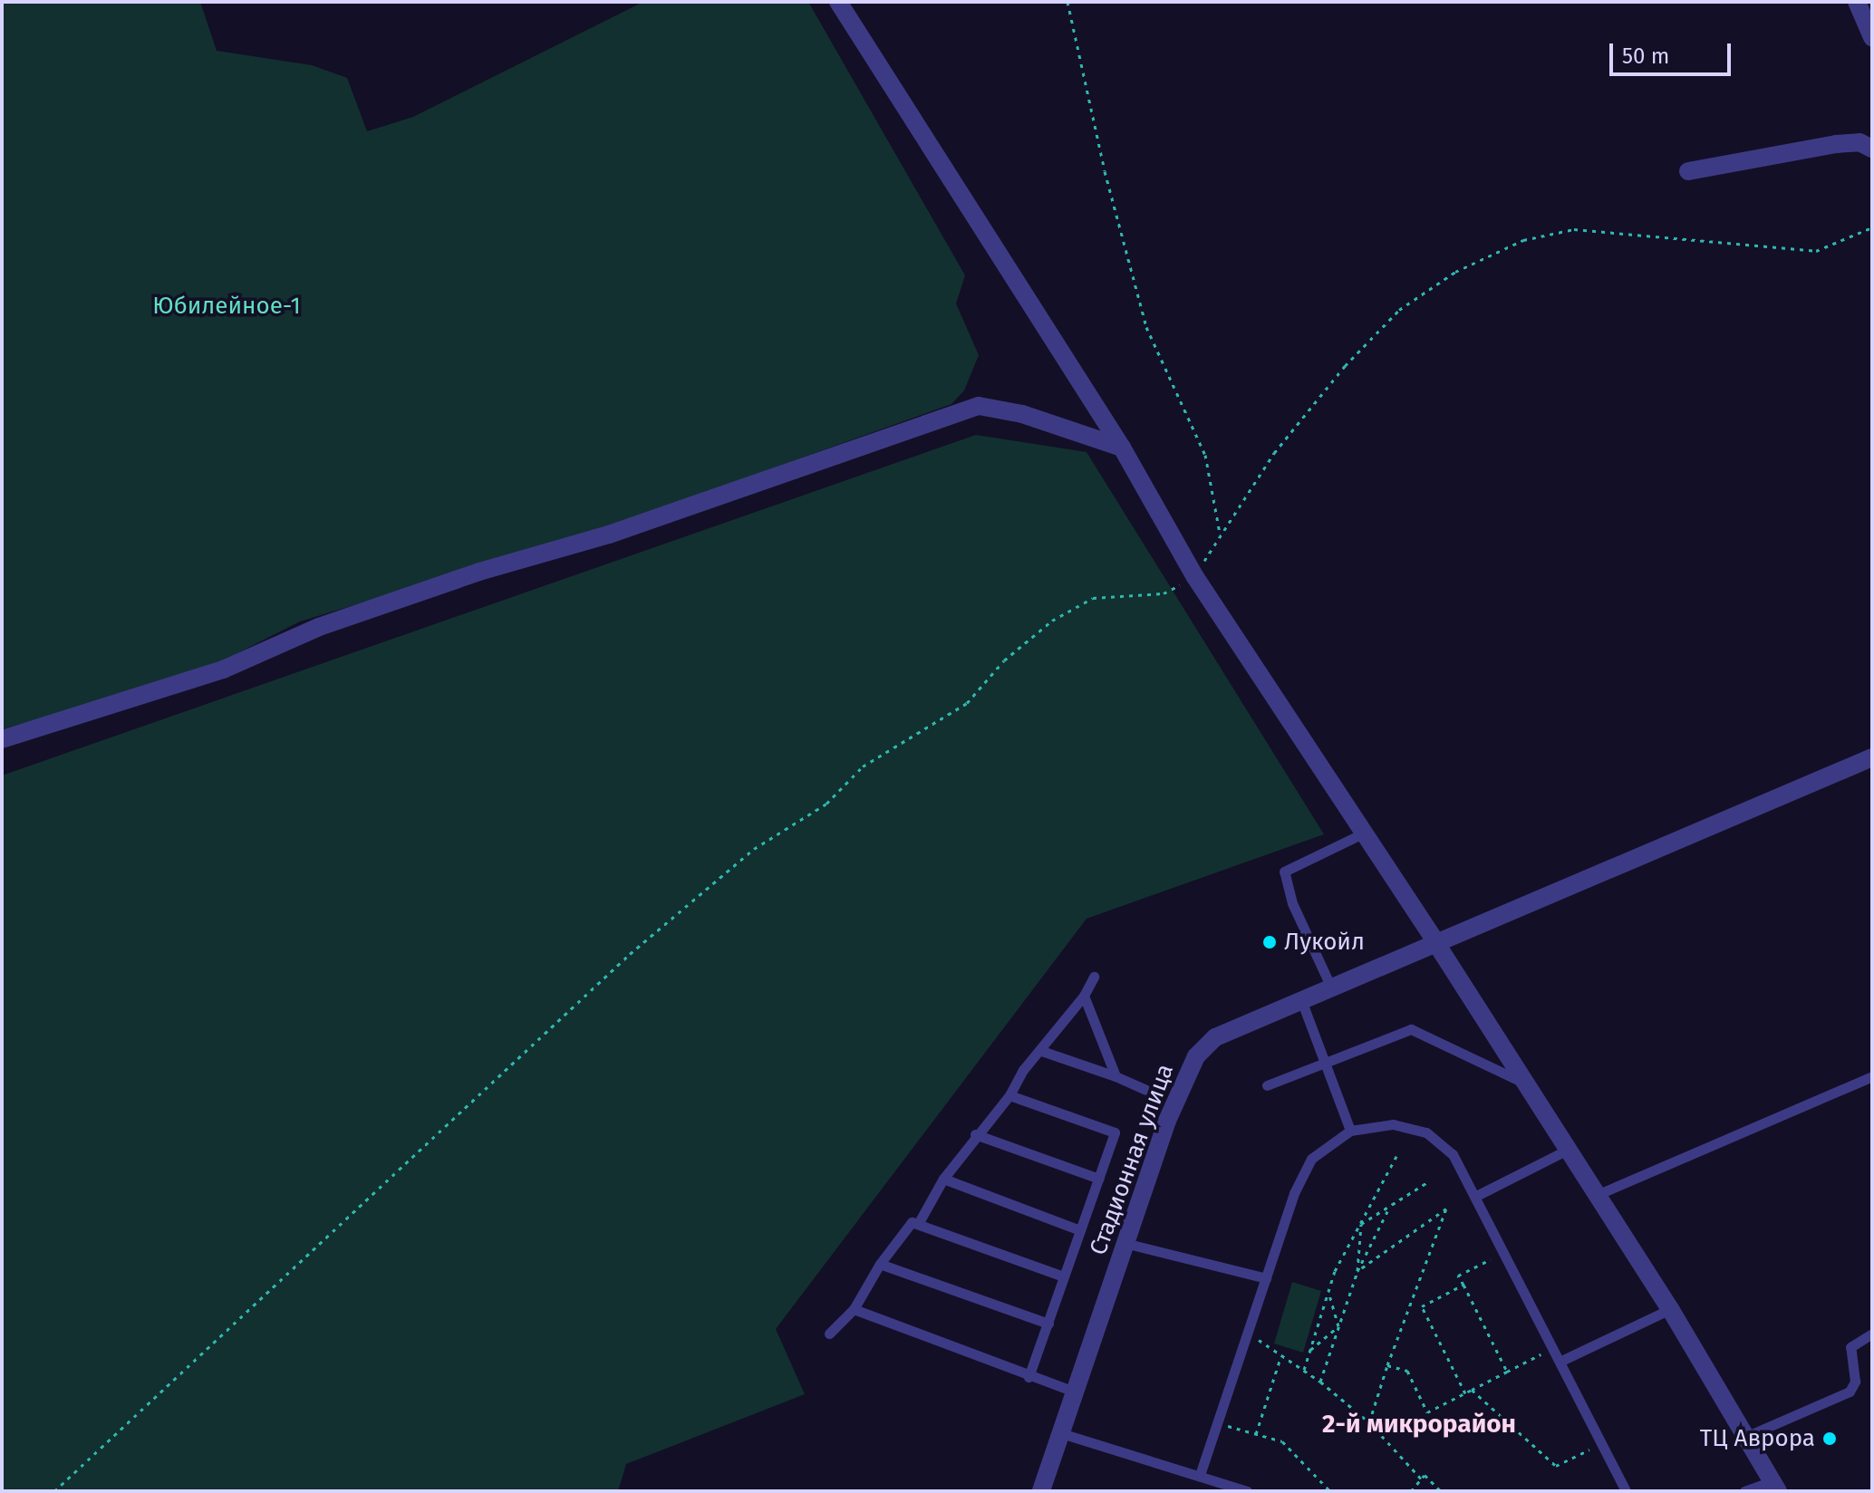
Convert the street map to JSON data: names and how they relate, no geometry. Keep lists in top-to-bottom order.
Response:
{
  "streets": {
    "street": ["Стадионная улица"]
  },
  "districts": ["2-й микрорайон"],
  "parks": ["Юбилейное-1"],
  "places": ["Лукойл", "ТЦ Аврора"],
  "scale_bar": "50 m"
}
